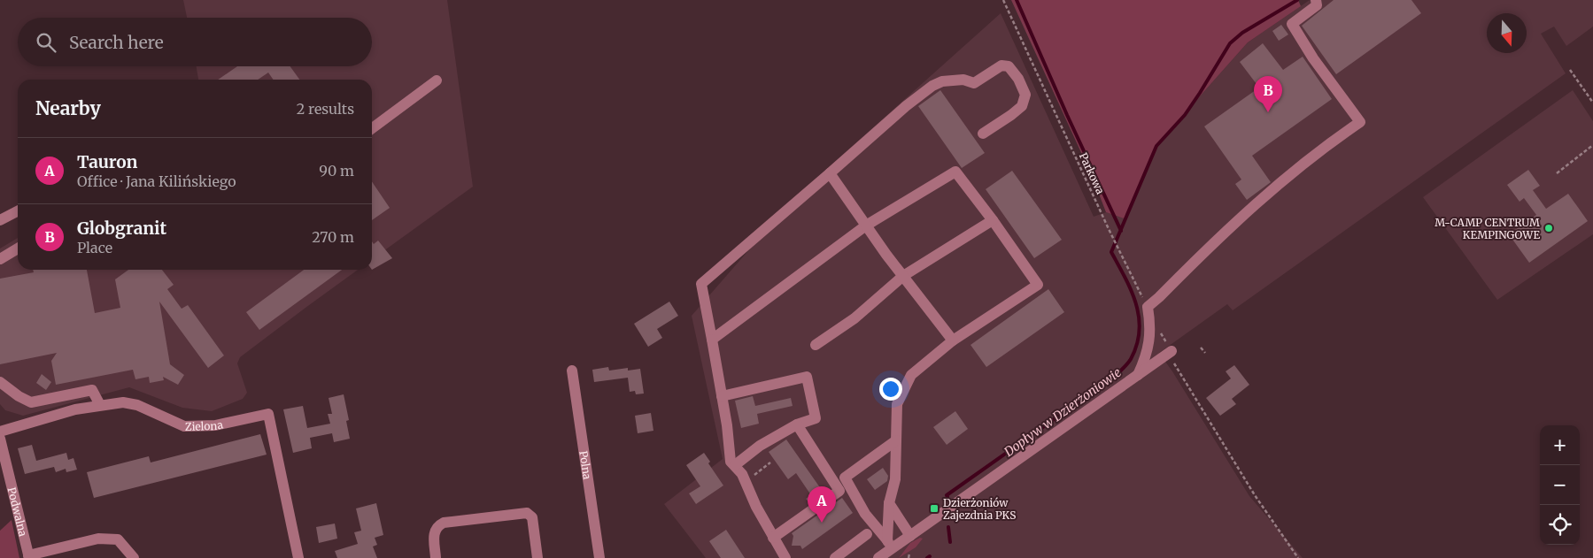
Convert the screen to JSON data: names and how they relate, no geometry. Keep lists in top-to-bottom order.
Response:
{
  "streets": {
    "street": ["Zielona", "Polna", "Podwalna"],
    "path": ["Parkowa"]
  },
  "water": ["Dopływ w Dzierżoniowie"],
  "places": {
    "other": ["M-CAMP CENTRUM KEMPINGOWE"],
    "transit": ["Dzierżoniów Zajezdnia PKS"]
  },
  "north": "bottom",
  "page": {
    "search": "Search here",
    "pins": ["B", "A"],
    "heading": ["Nearby", "2 results"],
    "list": [
      {
        "mark": "A",
        "name": "Tauron",
        "note": "Office · Jana Kilińskiego",
        "value": "90 m"
      },
      {
        "mark": "B",
        "name": "Globgranit",
        "note": "Place",
        "value": "270 m"
      }
    ],
    "map_buttons": ["+", "−"]
  }
}
